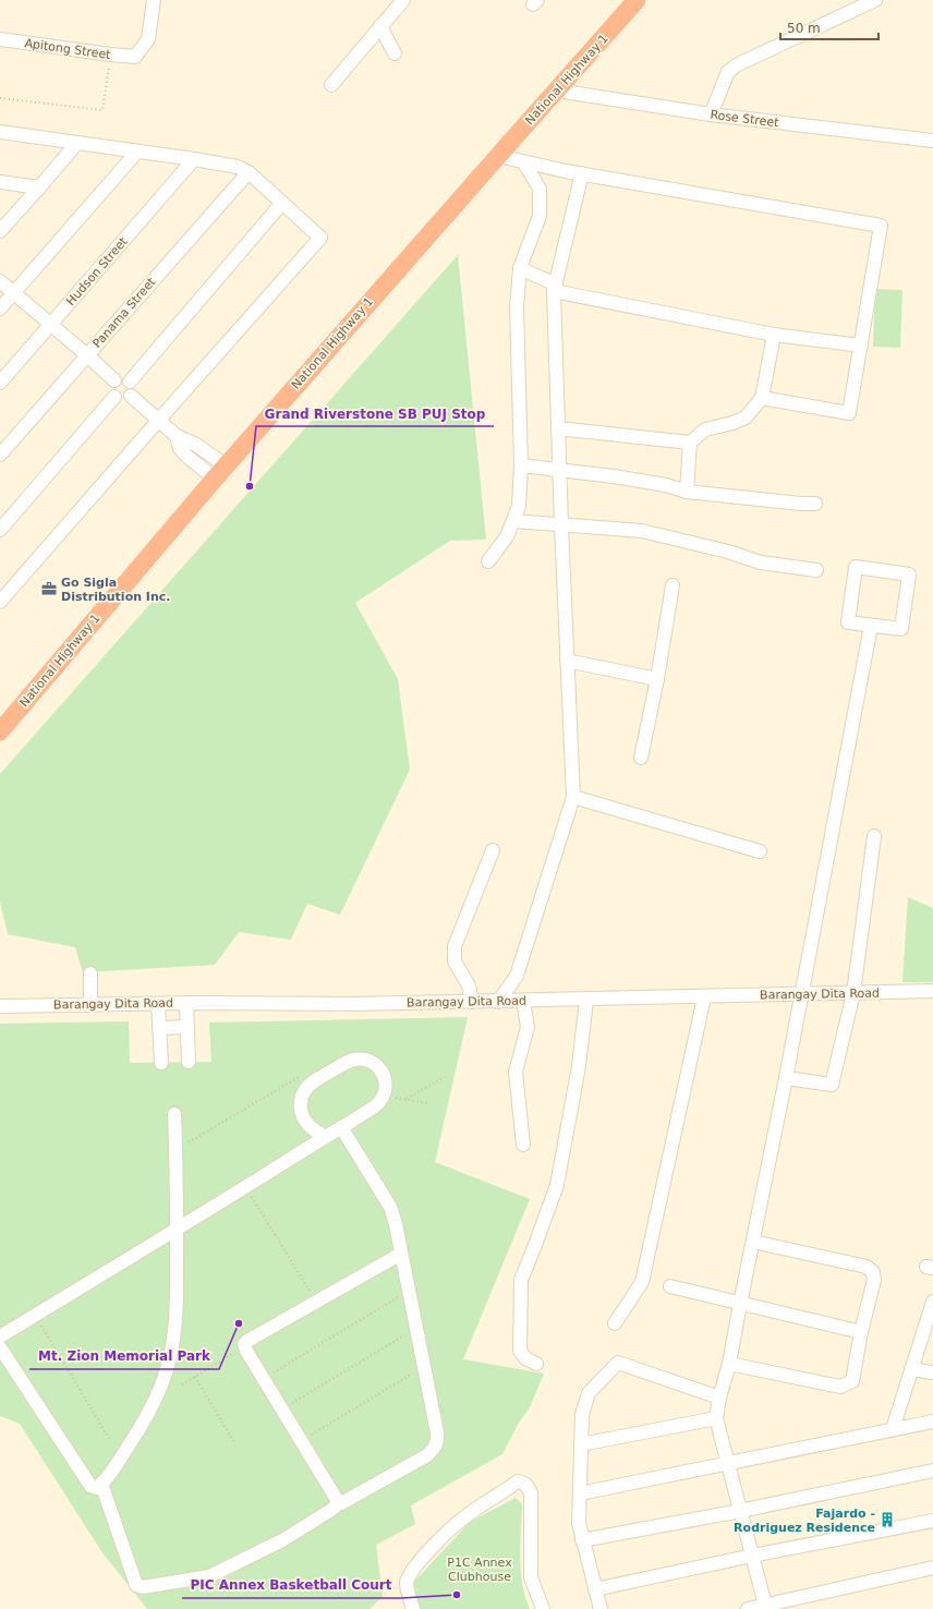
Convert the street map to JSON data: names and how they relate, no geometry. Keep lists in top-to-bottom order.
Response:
{
  "streets": {
    "highway": ["National Highway 1"],
    "street": [
      "Apitong Street",
      "Rose Street",
      "Hudson Street",
      "Panama Street",
      "Barangay Dita Road"
    ]
  },
  "crossings": [
    ["National Highway 1", "Rose Street"]
  ],
  "parks": ["P1C Annex Clubhouse"],
  "places": {
    "other": ["Grand Riverstone SB PUJ Stop", "Mt. Zion Memorial Park", "PIC Annex Basketball Court"],
    "office": ["Go Sigla Distribution Inc."],
    "building": ["Fajardo - Rodriguez Residence"]
  },
  "scale_bar": "50 m"
}
